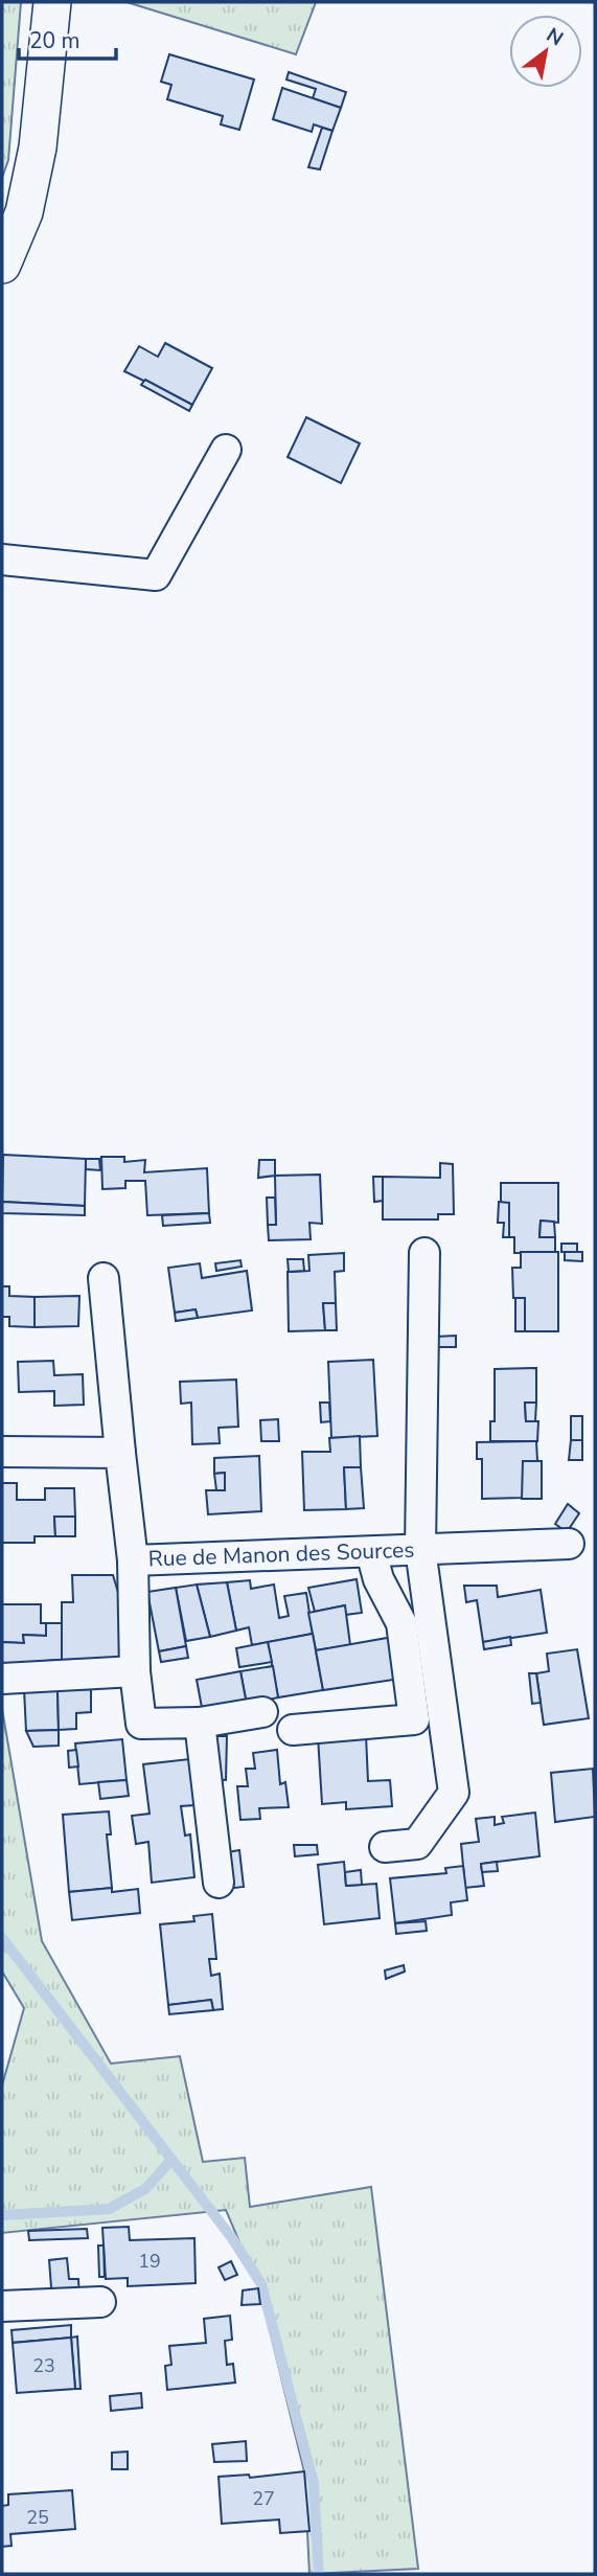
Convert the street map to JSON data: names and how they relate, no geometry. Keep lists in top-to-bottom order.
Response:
{
  "streets": {
    "street": ["Rue de Manon des Sources"]
  },
  "house_numbers": [
    "19",
    "23",
    "27",
    "25"
  ],
  "scale_bar": "20 m",
  "north": "top right"
}
